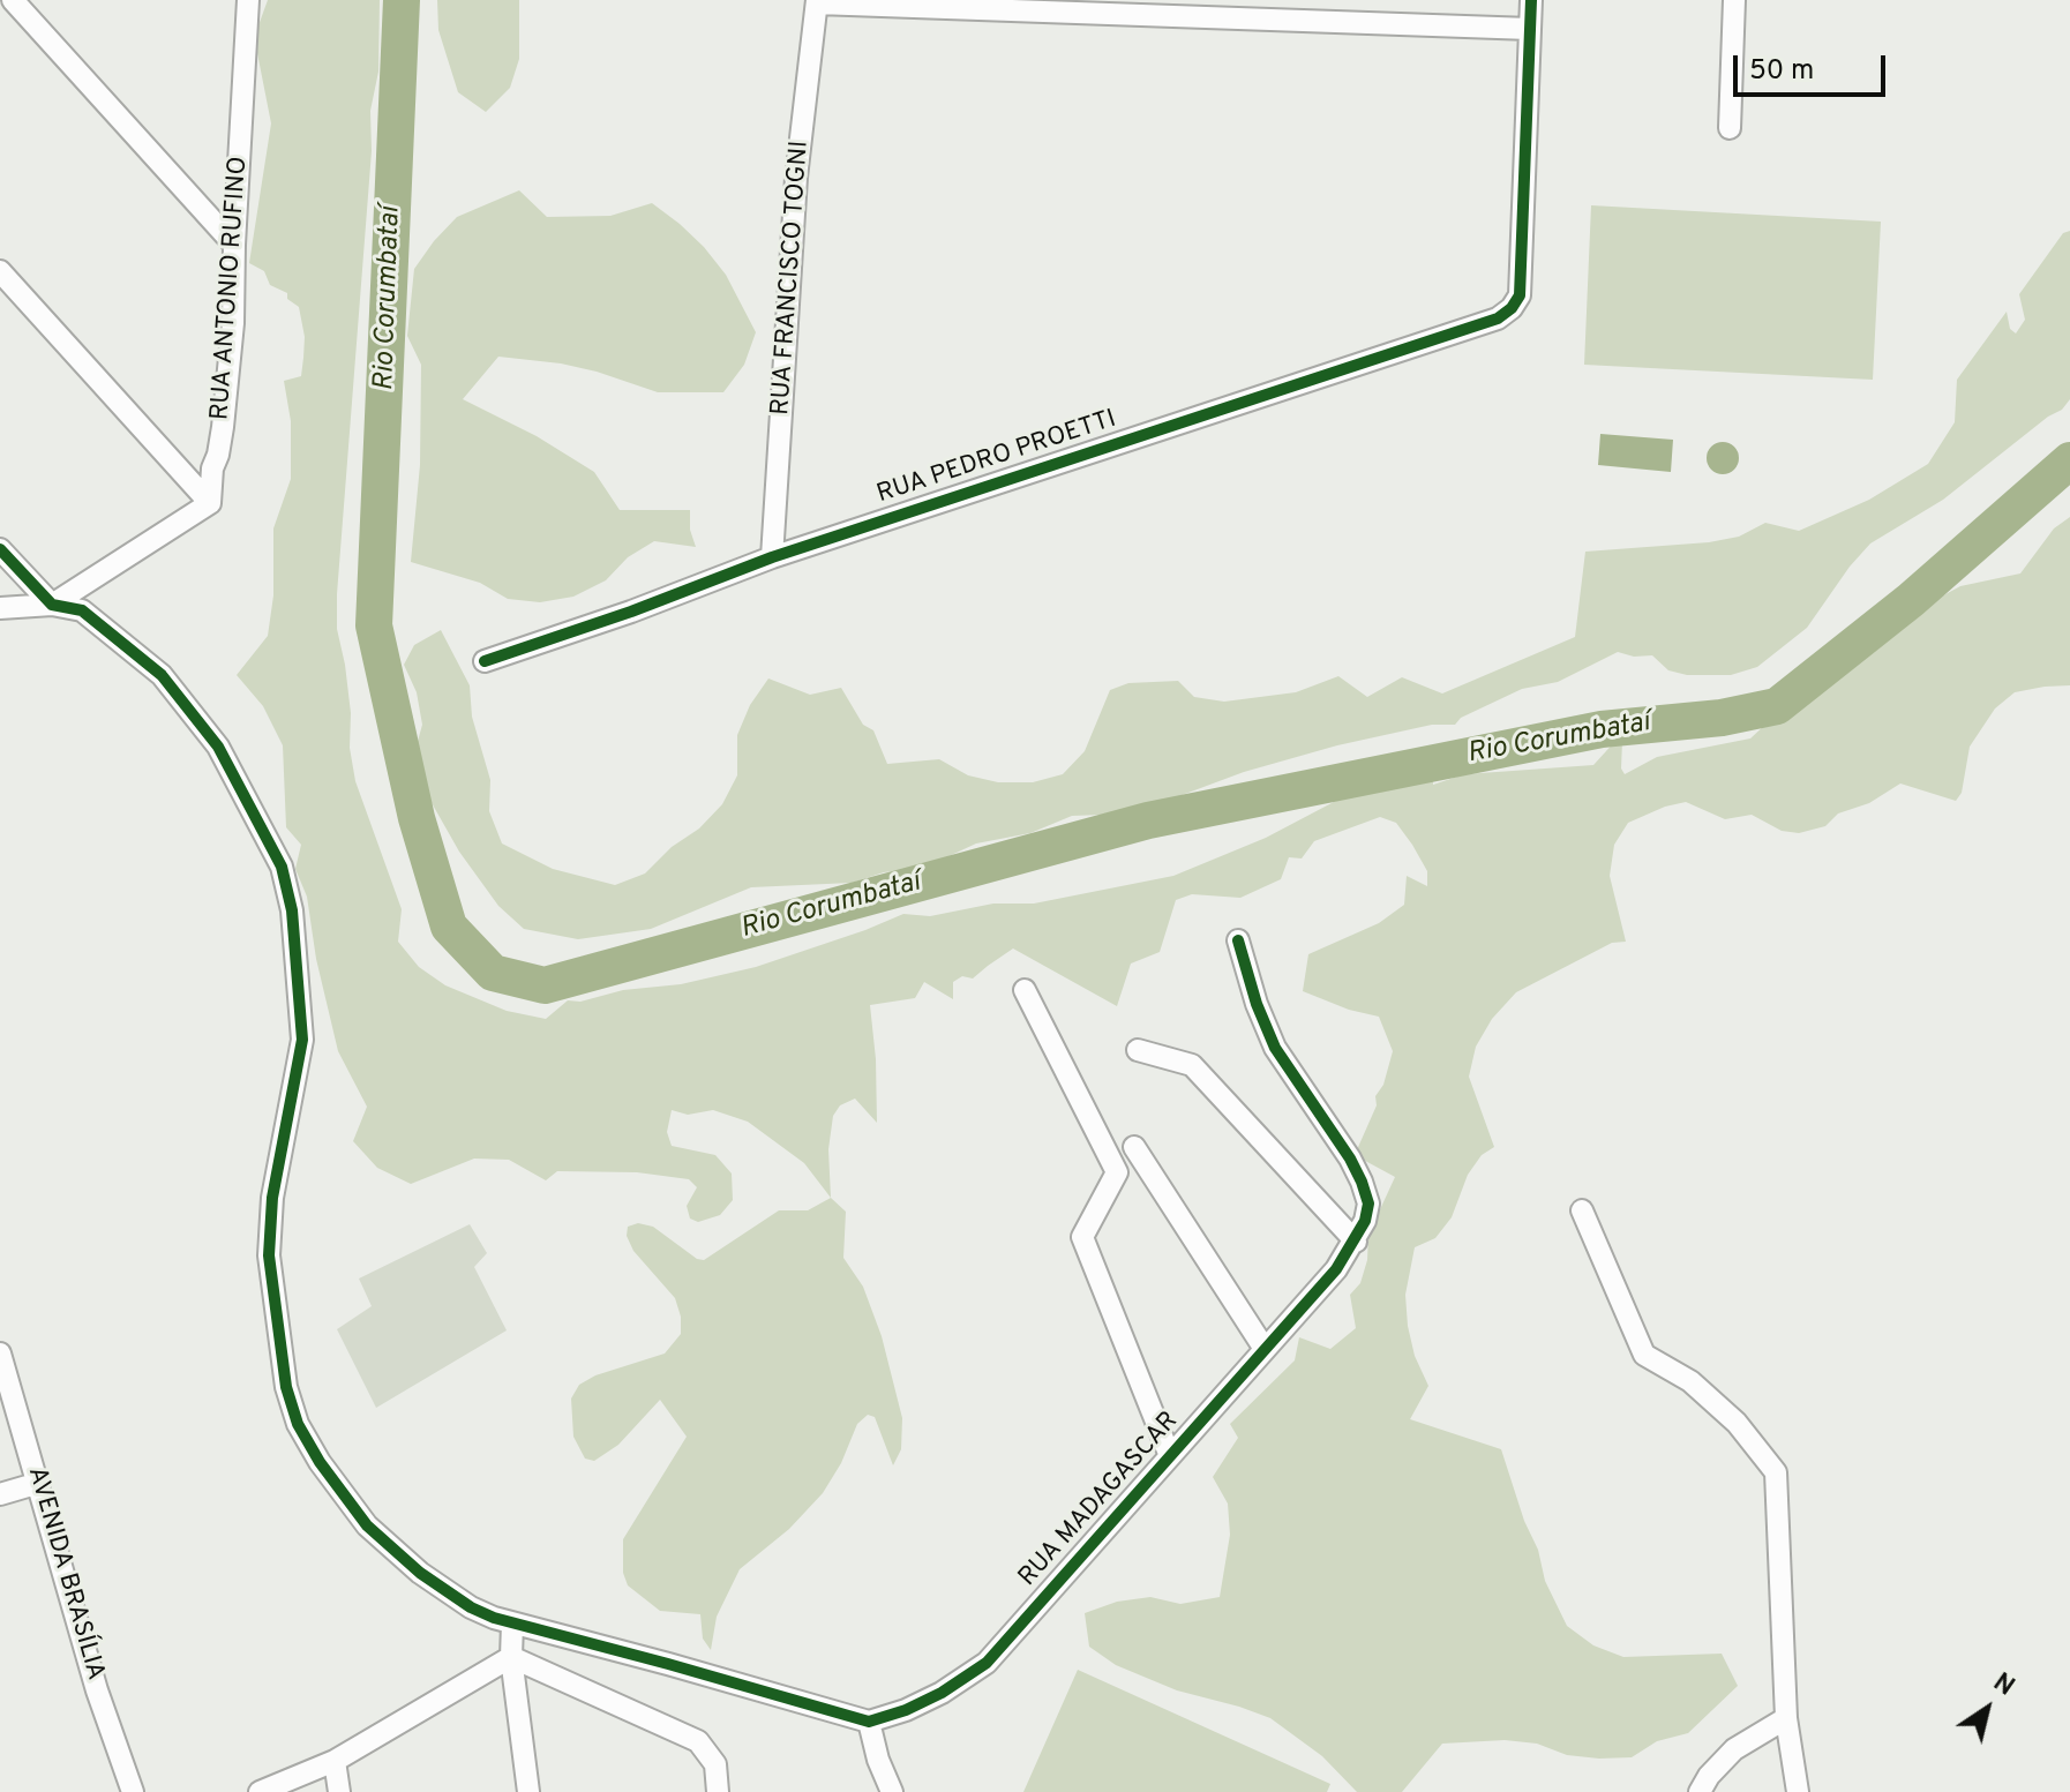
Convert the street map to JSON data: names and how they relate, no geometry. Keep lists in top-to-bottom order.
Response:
{
  "streets": {
    "street": [
      "RUA FRANCISCO TOGNI",
      "RUA ANTONIO RUFINO",
      "RUA PEDRO PROETTI",
      "RUA MADAGASCAR",
      "AVENIDA BRASÍLIA"
    ]
  },
  "crossings": [
    ["RUA FRANCISCO TOGNI", "RUA PEDRO PROETTI"]
  ],
  "water": ["Rio Corumbataí"],
  "scale_bar": "50 m",
  "north": "top right"
}
